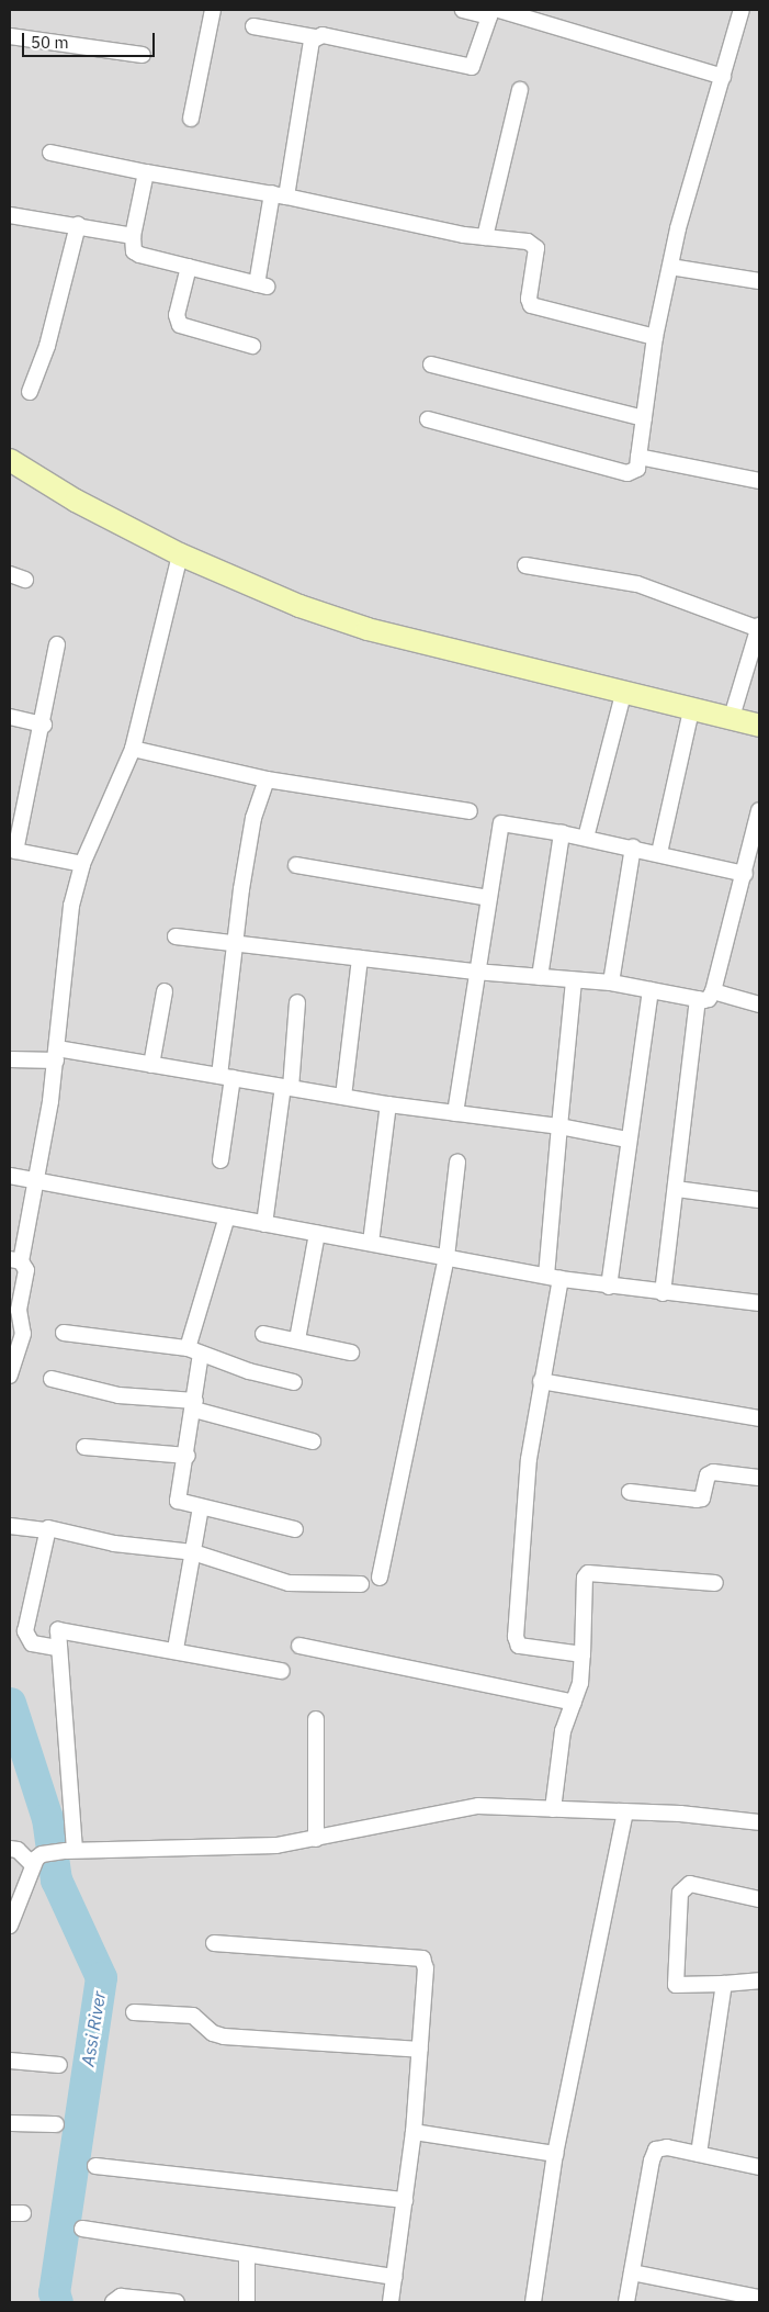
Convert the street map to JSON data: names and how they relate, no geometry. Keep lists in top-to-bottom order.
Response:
{
  "water": ["Assi River"],
  "scale_bar": "50 m"
}
